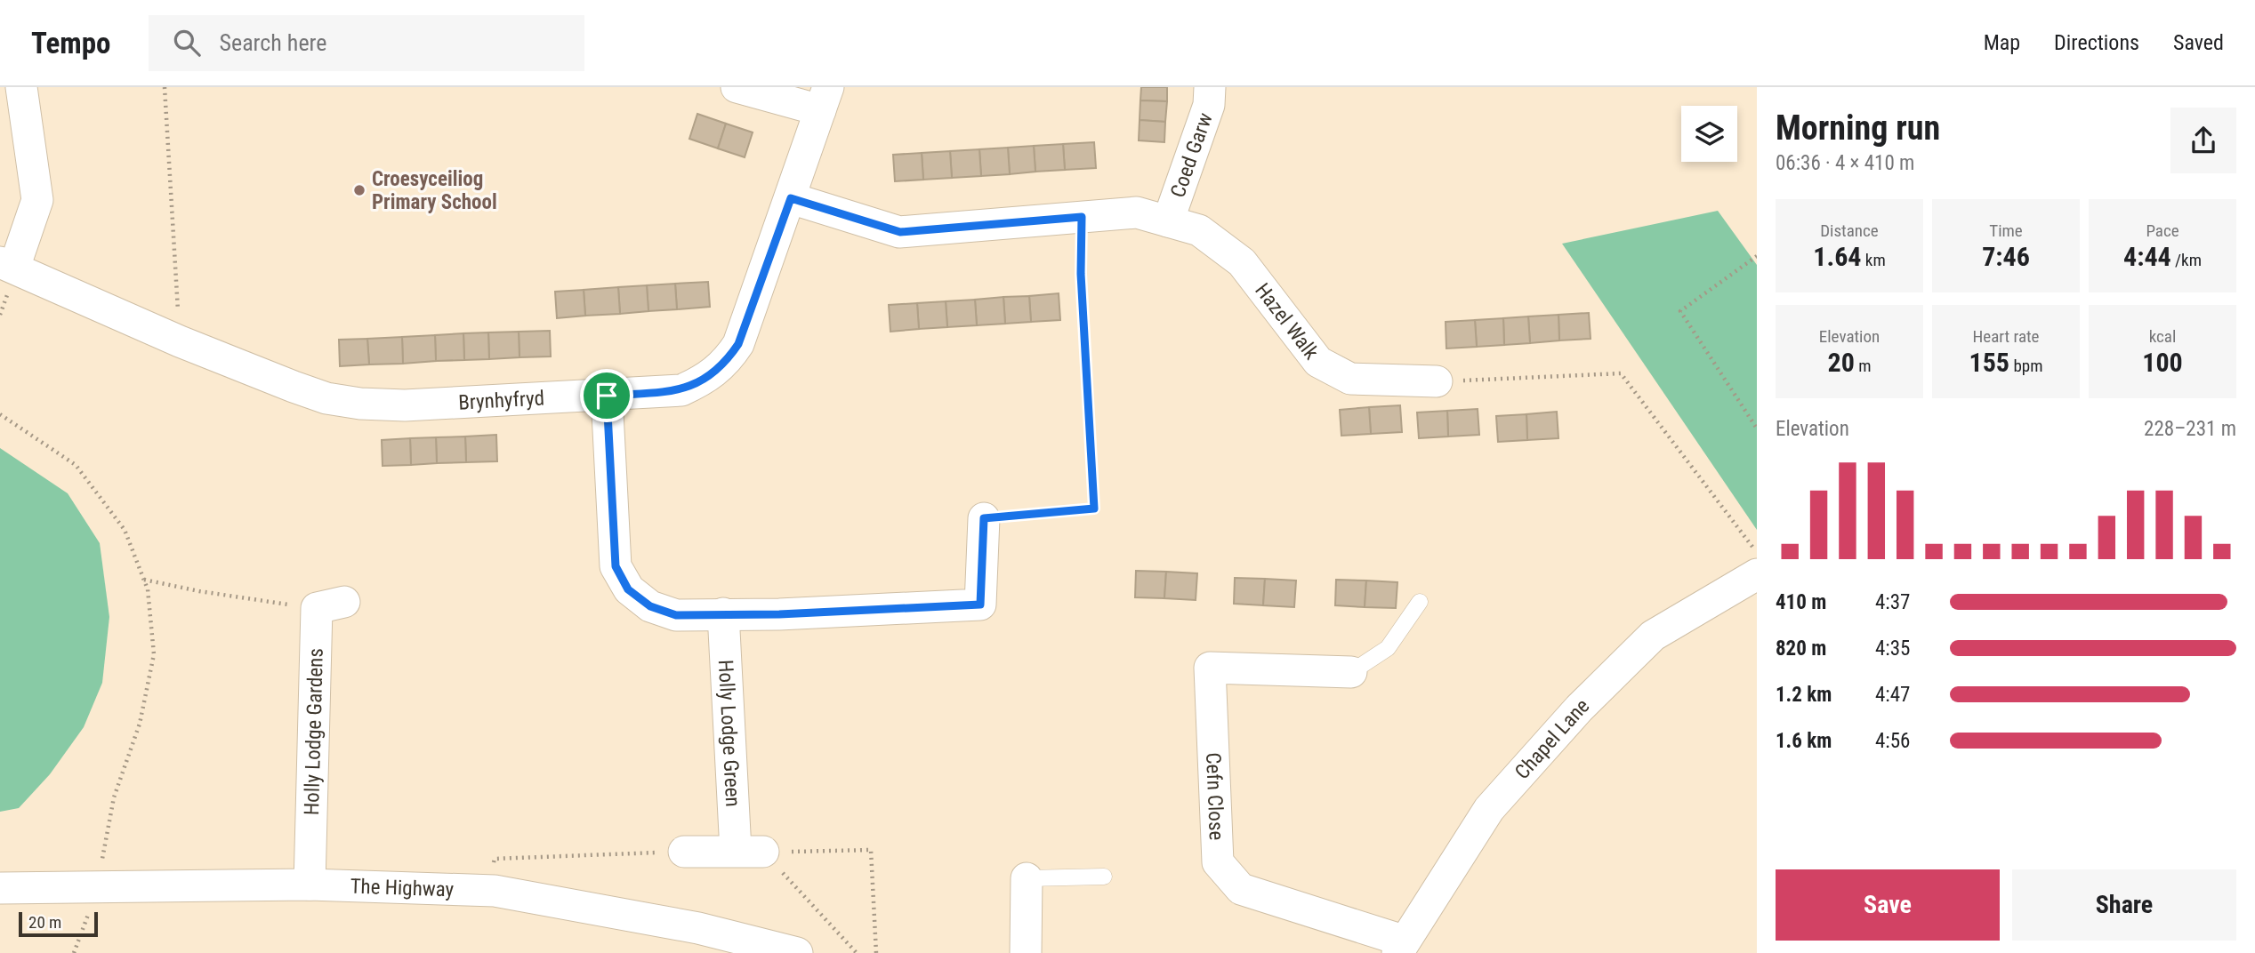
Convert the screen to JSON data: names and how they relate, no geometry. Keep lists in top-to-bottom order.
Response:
{
  "streets": {
    "street": [
      "Coed Garw",
      "Hazel Walk",
      "Brynhyfryd",
      "Holly Lodge Gardens",
      "Holly Lodge Green",
      "Chapel Lane",
      "Cefn Close",
      "The Highway"
    ]
  },
  "crossings": [
    ["Coed Garw", "Hazel Walk"],
    ["Hazel Walk", "Brynhyfryd"],
    ["Holly Lodge Gardens", "The Highway"],
    ["Chapel Lane", "Cefn Close"]
  ],
  "places": ["Croesyceiliog Primary School"],
  "scale_bar": "20 m",
  "page": {
    "header": "Tempo",
    "search": "Search here",
    "nav": ["Map", "Directions", "Saved"],
    "heading": ["Morning run", "06:36 · 4 × 410 m"],
    "stats": [
      ["Distance", "1.64 km"],
      ["Time", "7:46"],
      ["Pace", "4:44 /km"],
      ["Elevation", "20 m"],
      ["Heart rate", "155 bpm"],
      ["kcal", "100"]
    ],
    "chart": ["Elevation", "228–231 m"],
    "list": [
      {
        "name": "410 m",
        "note": "4:37"
      },
      {
        "name": "820 m",
        "note": "4:35"
      },
      {
        "name": "1.2 km",
        "note": "4:47"
      },
      {
        "name": "1.6 km",
        "note": "4:56"
      }
    ],
    "buttons": ["Save", "Share"],
    "scale": "20 m"
  }
}
